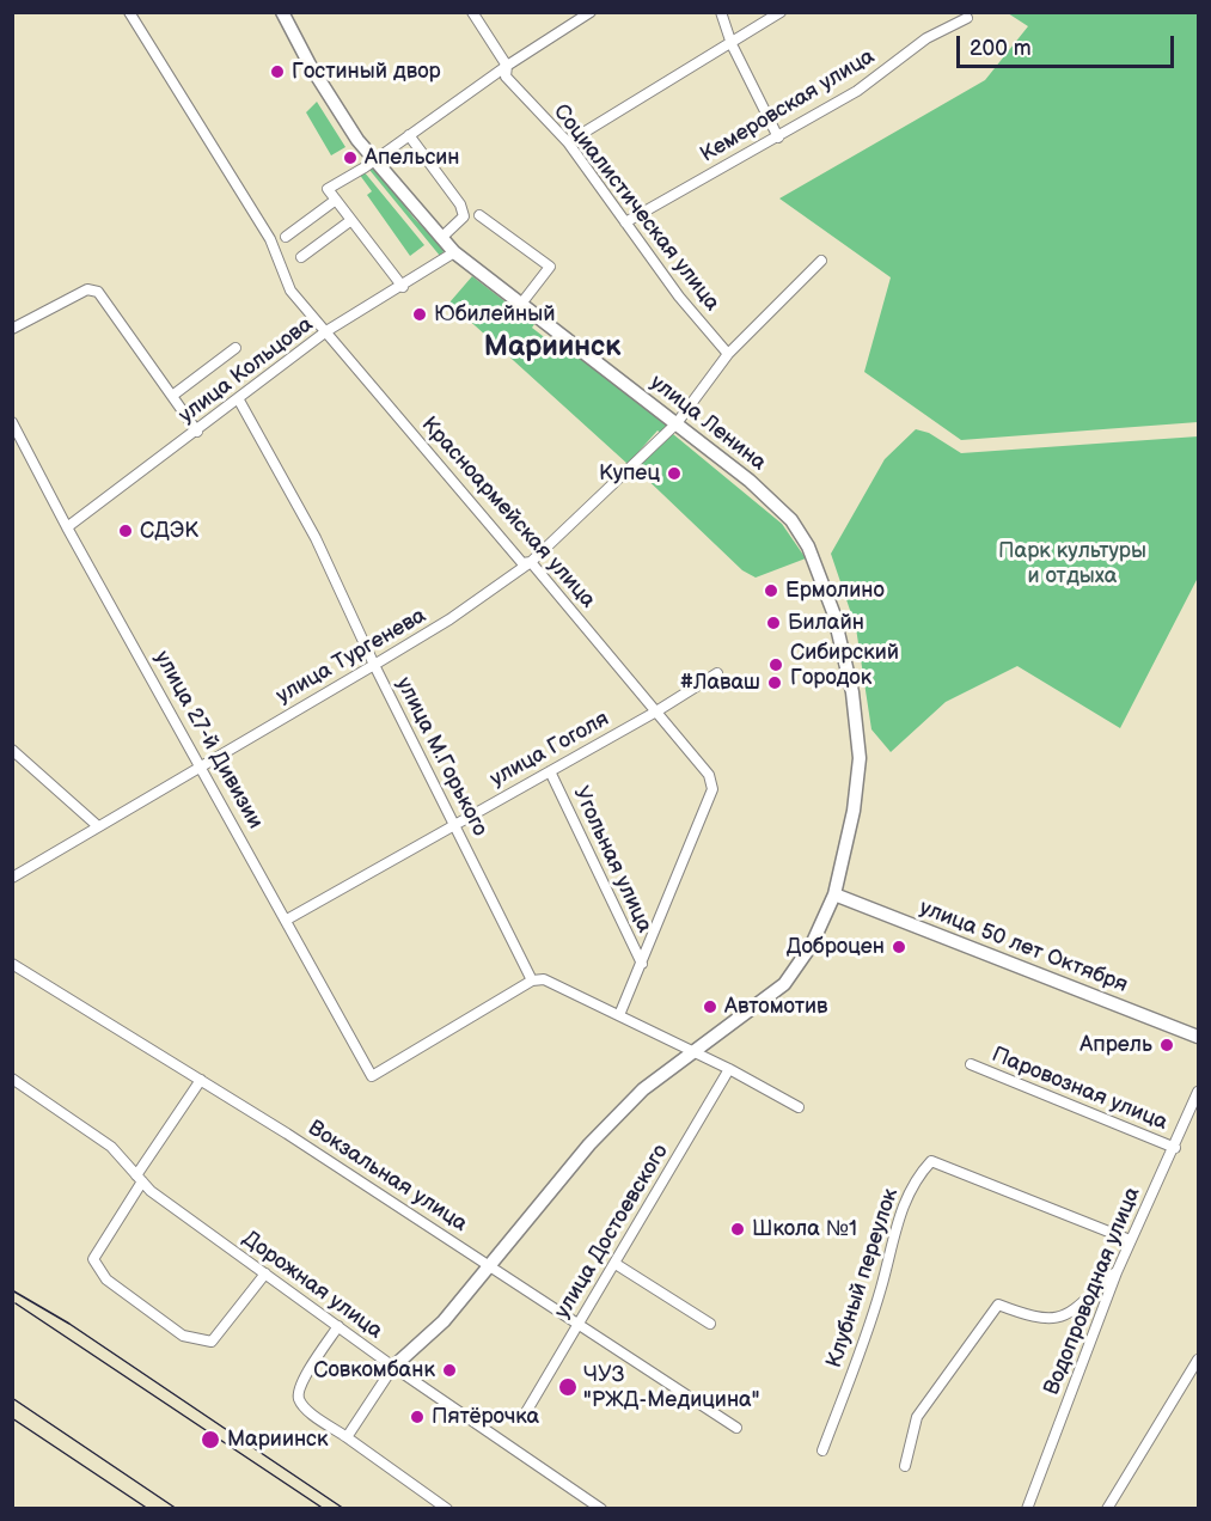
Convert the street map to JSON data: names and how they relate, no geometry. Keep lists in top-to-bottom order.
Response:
{
  "streets": {
    "main road": ["улица Ленина", "улица 50 лет Октября"],
    "street": [
      "Кемеровская улица",
      "Социалистическая улица",
      "улица Кольцова",
      "Красноармейская улица",
      "улица Тургенева",
      "улица 27-й Дивизии",
      "улица Гоголя",
      "улица М.Горького",
      "Угольная улица",
      "Паровозная улица",
      "Вокзальная улица",
      "улица Достоевского",
      "Клубный переулок",
      "Дорожная улица",
      "Водопроводная улица"
    ]
  },
  "crossings": [
    ["Кемеровская улица", "Социалистическая улица"],
    ["Социалистическая улица", "улица Тургенева"],
    ["улица Кольцова", "улица Ленина"],
    ["улица Кольцова", "Красноармейская улица"],
    ["улица Кольцова", "улица 27-й Дивизии"],
    ["улица Кольцова", "улица М.Горького"],
    ["улица Ленина", "улица Тургенева"],
    ["улица Ленина", "улица 50 лет Октября"],
    ["улица Ленина", "Вокзальная улица"],
    ["улица Ленина", "Дорожная улица"],
    ["Красноармейская улица", "улица Тургенева"],
    ["Красноармейская улица", "улица Гоголя"],
    ["Красноармейская улица", "Угольная улица"],
    ["улица Тургенева", "улица 27-й Дивизии"],
    ["улица Тургенева", "улица М.Горького"],
    ["улица 27-й Дивизии", "улица Гоголя"],
    ["улица 27-й Дивизии", "улица М.Горького"],
    ["улица Гоголя", "улица М.Горького"],
    ["улица Гоголя", "Угольная улица"],
    ["Паровозная улица", "Водопроводная улица"],
    ["Вокзальная улица", "улица Достоевского"],
    ["Клубный переулок", "Водопроводная улица"]
  ],
  "districts": ["Мариинск"],
  "parks": ["Парк культуры и отдыха"],
  "places": [
    "Гостиный двор",
    "Апельсин",
    "Юбилейный",
    "Купец",
    "СДЭК",
    "Ермолино",
    "Билайн",
    "Сибирский Городок",
    "#Лаваш",
    "Доброцен",
    "Автомотив",
    "Апрель",
    "Школа №1",
    "Совкомбанк",
    "ЧУЗ \"РЖД-Медицина\"",
    "Пятёрочка",
    "Мариинск"
  ],
  "scale_bar": "200 m"
}
